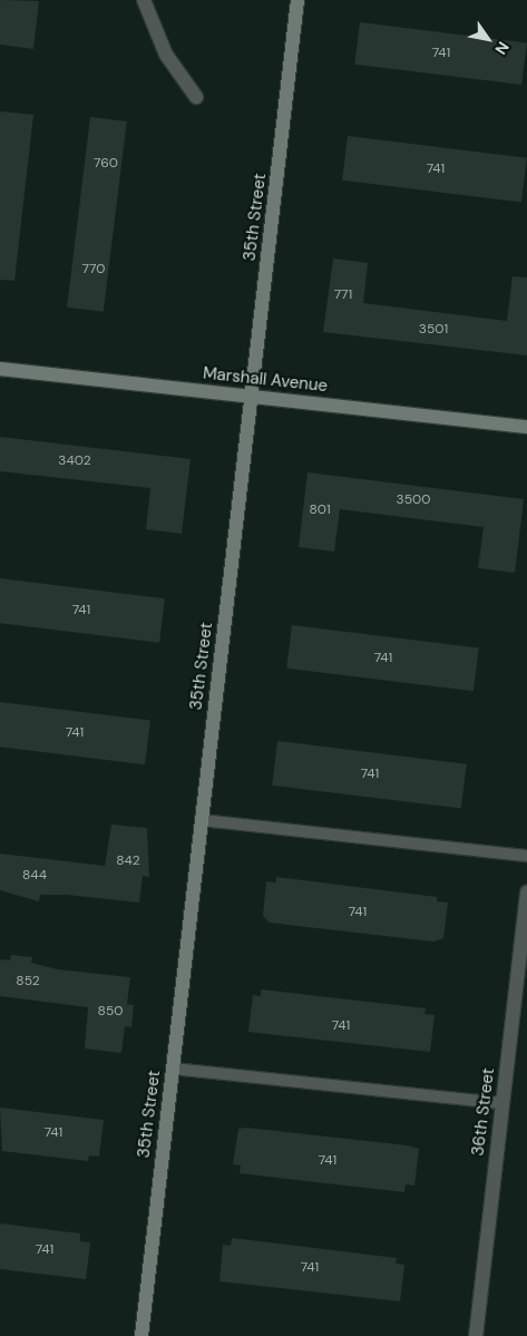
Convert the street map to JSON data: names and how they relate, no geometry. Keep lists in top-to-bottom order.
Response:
{
  "streets": {
    "street": ["35th Street", "Marshall Avenue", "36th Street"]
  },
  "crossings": [
    ["35th Street", "Marshall Avenue"]
  ],
  "house_numbers": [
    "741",
    "760",
    "741",
    "770",
    "771",
    "3501",
    "3402",
    "3500",
    "801",
    "741",
    "741",
    "741",
    "741",
    "842",
    "844",
    "741",
    "852",
    "850",
    "741",
    "741",
    "741",
    "741",
    "741"
  ],
  "north": "bottom right"
}
